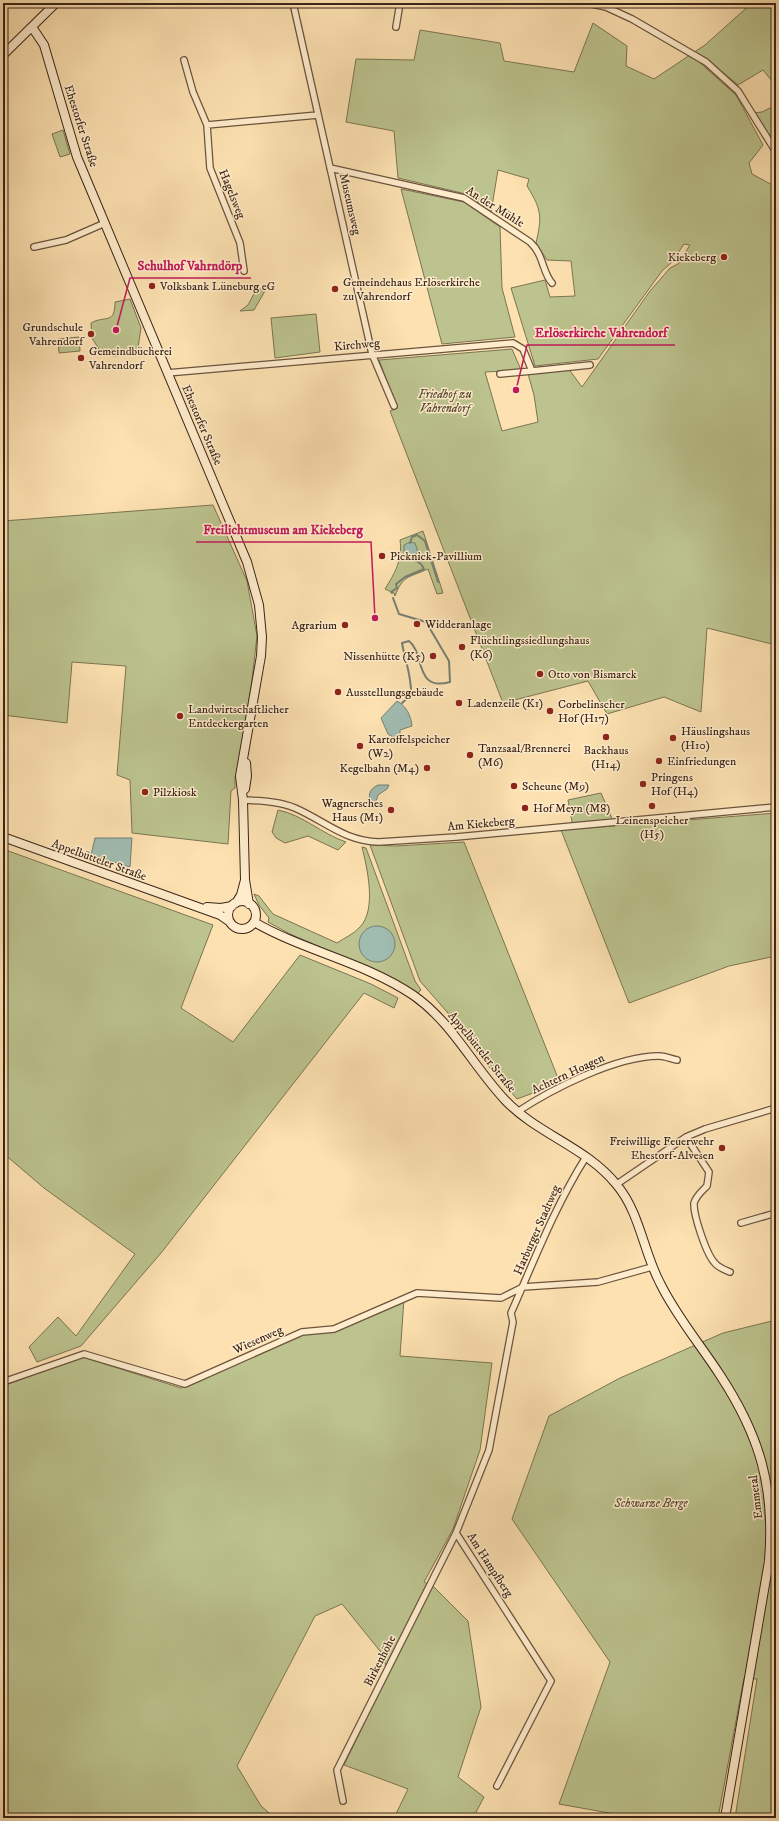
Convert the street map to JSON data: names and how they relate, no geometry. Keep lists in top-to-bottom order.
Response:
{
  "streets": {
    "main road": ["Ehestorfer Straße", "Appelbütteler Straße", "Emmetal"],
    "street": [
      "Hagelsweg",
      "Museumsweg",
      "An der Mühle",
      "Kirchweg",
      "Am Kiekeberg",
      "Achtern Hoagen",
      "Harburger Stadtweg",
      "Wiesenweg",
      "Am Hampfberg",
      "Birkenhöhe"
    ]
  },
  "crossings": [
    ["Ehestorfer Straße", "Kirchweg"],
    ["Ehestorfer Straße", "Am Kiekeberg"],
    ["Ehestorfer Straße", "Appelbütteler Straße"],
    ["Museumsweg", "An der Mühle"],
    ["Museumsweg", "Kirchweg"],
    ["Appelbütteler Straße", "Achtern Hoagen"],
    ["Appelbütteler Straße", "Harburger Stadtweg"],
    ["Appelbütteler Straße", "Emmetal"],
    ["Harburger Stadtweg", "Wiesenweg"],
    ["Harburger Stadtweg", "Am Hampfberg"],
    ["Am Hampfberg", "Birkenhöhe"]
  ],
  "parks": ["Friedhof zu Vahrendorf", "Schwarze Berge"],
  "places": [
    "Kiekeberg",
    "Volksbank Lüneburg eG",
    "Gemeindehaus Erlöserkirche zu Vahrendorf",
    "Schulhof Vahrndörp",
    "Grundschule Vahrendorf",
    "Gemeindbücherei Vahrendorf",
    "Erlöserkirche Vahrendorf",
    "Picknick-Pavillium",
    "Freilichtmuseum am Kiekeberg",
    "Widderanlage",
    "Agrarium",
    "Flüchtlingssiedlungshaus (K6)",
    "Nissenhütte (K5)",
    "Otto von Bismarck",
    "Ausstellungsgebäude",
    "Ladenzeile (K1)",
    "Corbelinscher Hof (H17)",
    "Landwirtschaftlicher Entdeckergarten",
    "Backhaus (H14)",
    "Häuslingshaus (H10)",
    "Kartoffelspeicher (W2)",
    "Tanzsaal/Brennerei (M6)",
    "Einfriedungen",
    "Kegelbahn (M4)",
    "Pringens Hof (H4)",
    "Scheune (M9)",
    "Pilzkiosk",
    "Leinenspeicher (H5)",
    "Hof Meyn (M8)",
    "Wagnersches Haus (M1)",
    "Freiwillige Feuerwehr Ehestorf-Alvesen"
  ]
}
